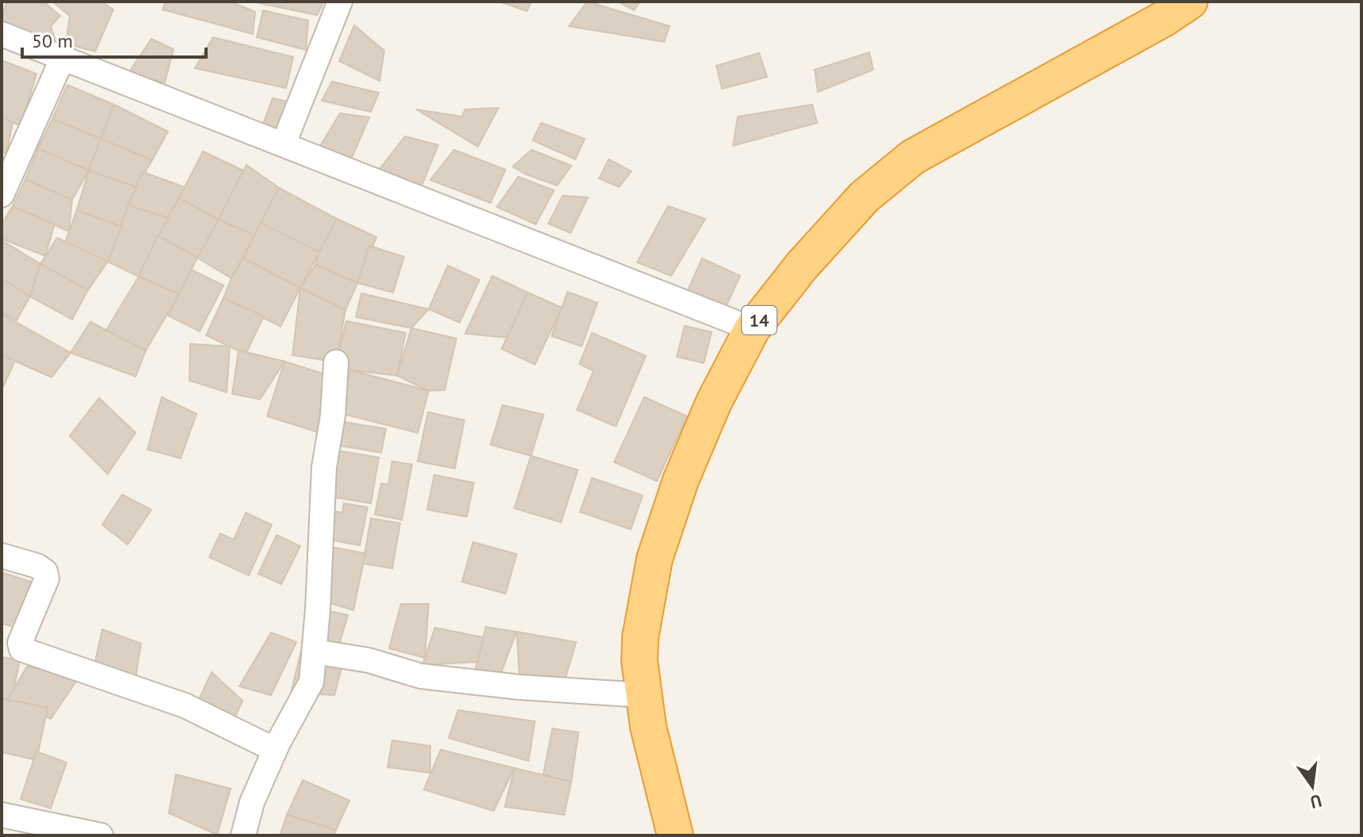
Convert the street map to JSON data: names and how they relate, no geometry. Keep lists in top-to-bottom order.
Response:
{
  "streets": {
    "highway": ["14"]
  },
  "scale_bar": "50 m",
  "north": "bottom"
}
